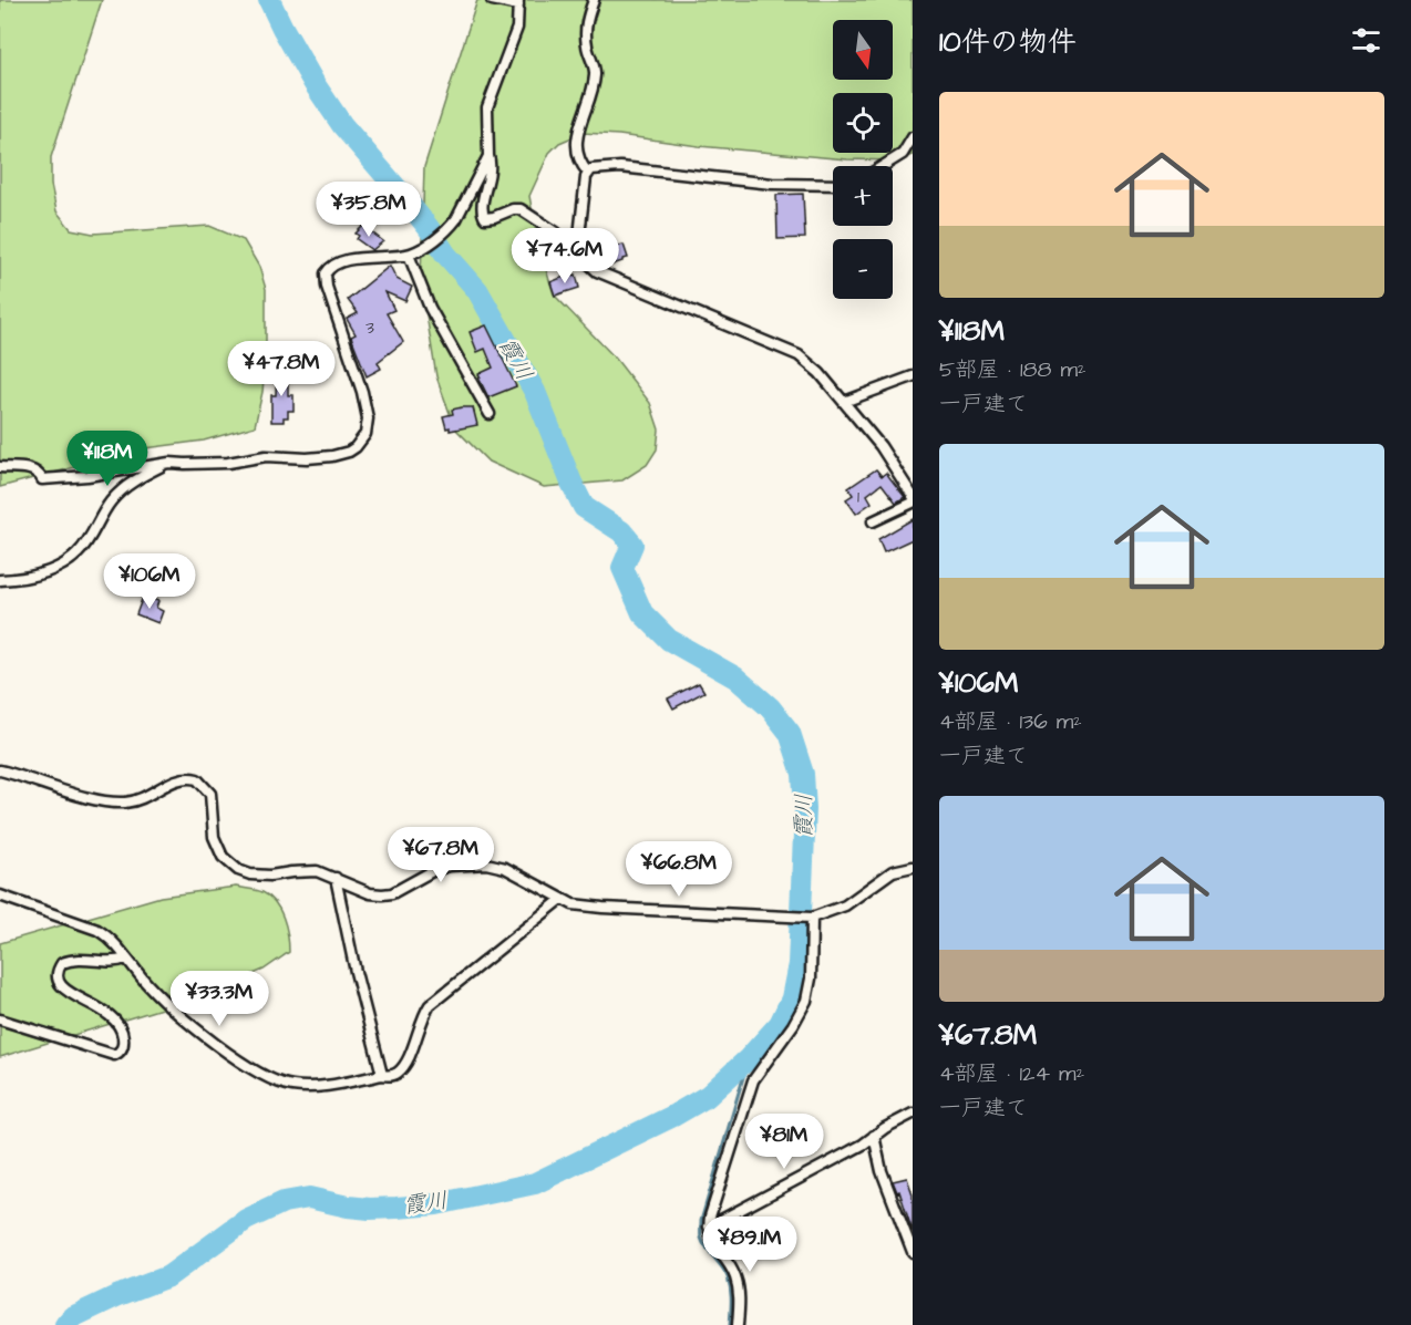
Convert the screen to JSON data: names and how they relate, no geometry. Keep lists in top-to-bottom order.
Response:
{
  "water": ["霞川"],
  "house_numbers": ["3", "1"],
  "north": "bottom",
  "page": {
    "heading": "10件の物件",
    "map_buttons": ["+", "−"],
    "list": [
      {
        "name": "¥118M",
        "note": "5部屋 · 188 m² · 一戸建て"
      },
      {
        "name": "¥106M",
        "note": "4部屋 · 136 m² · 一戸建て"
      },
      {
        "name": "¥67.8M",
        "note": "4部屋 · 124 m² · 一戸建て"
      }
    ],
    "price": [
      "¥35.8M",
      "¥74.6M",
      "¥47.8M",
      "¥118M",
      "¥106M",
      "¥67.8M",
      "¥66.8M",
      "¥33.3M",
      "¥81M",
      "¥89.1M"
    ]
  }
}
